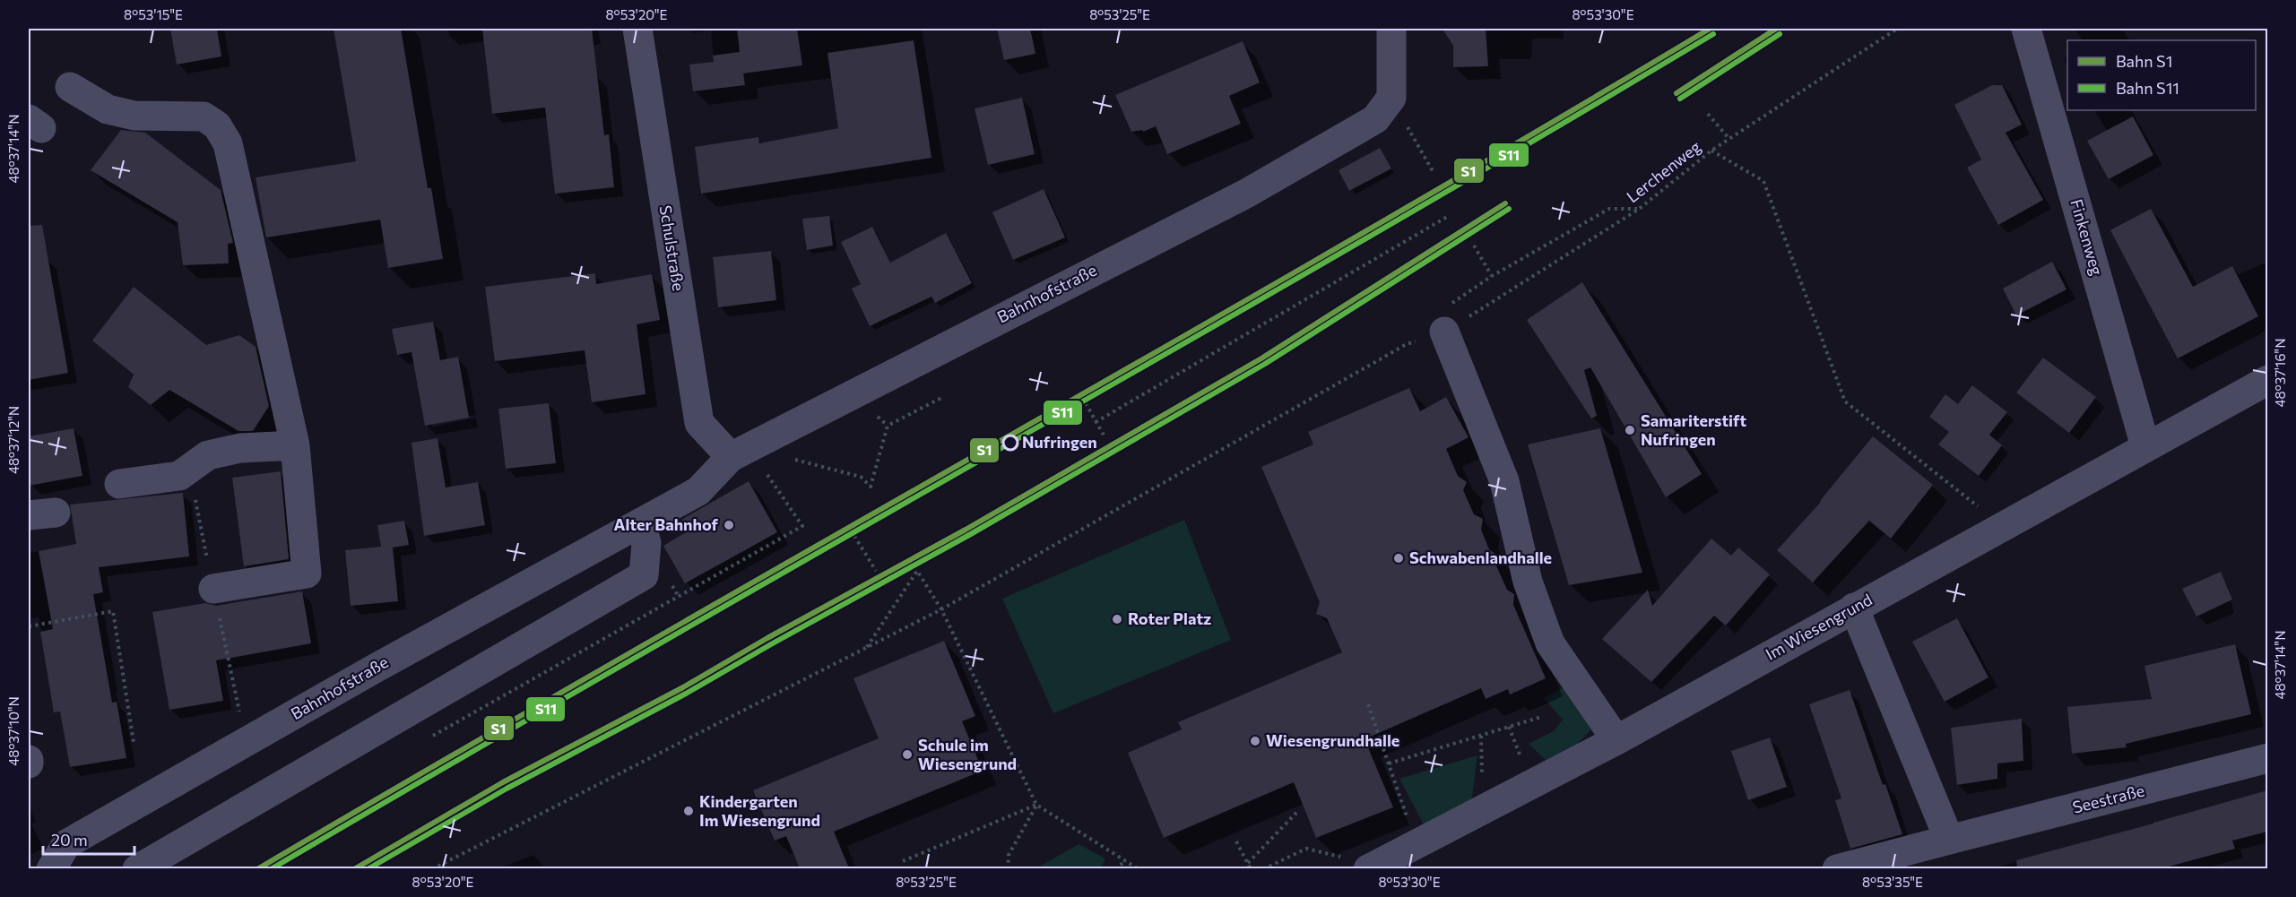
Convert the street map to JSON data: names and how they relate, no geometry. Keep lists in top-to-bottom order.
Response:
{
  "streets": {
    "street": [
      "Finkenweg",
      "Schulstraße",
      "Bahnhofstraße",
      "Im Wiesengrund",
      "Seestraße"
    ],
    "path": ["Lerchenweg"]
  },
  "crossings": [
    ["Finkenweg", "Im Wiesengrund"],
    ["Schulstraße", "Bahnhofstraße"]
  ],
  "places": [
    "Samariterstift Nufringen",
    "Nufringen",
    "Alter Bahnhof",
    "Schwabenlandhalle",
    "Roter Platz",
    "Wiesengrundhalle",
    "Schule im Wiesengrund",
    "Kindergarten Im Wiesengrund"
  ],
  "lines": ["rail line S1", "rail line S11"],
  "legend": ["Bahn S1", "Bahn S11"],
  "scale_bar": "20 m",
  "coordinates": [
    "8°53'15\"E",
    "8°53'20\"E",
    "8°53'25\"E",
    "8°53'30\"E",
    "48°37'14\"N",
    "48°37'16\"N",
    "48°37'12\"N",
    "48°37'10\"N",
    "8°53'35\"E"
  ]
}
